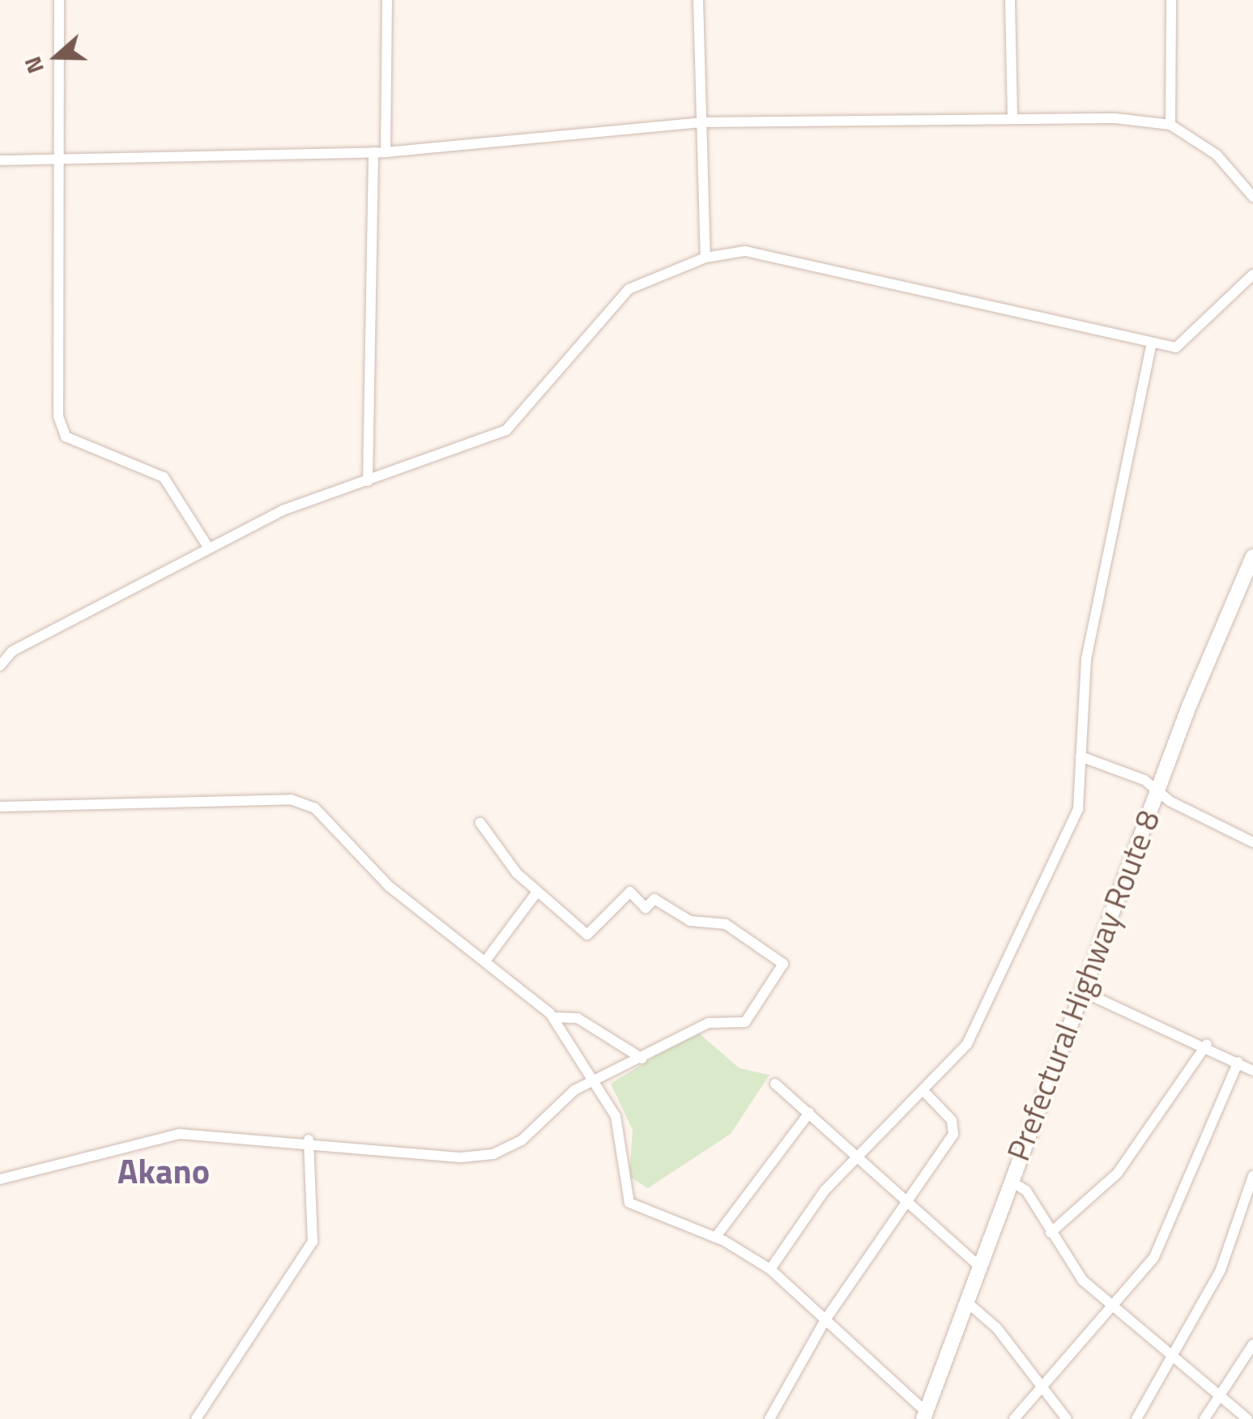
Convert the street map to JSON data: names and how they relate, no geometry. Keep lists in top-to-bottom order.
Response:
{
  "streets": {
    "main road": ["Prefectural Highway Route 8"]
  },
  "districts": ["Akano"],
  "north": "left"
}
